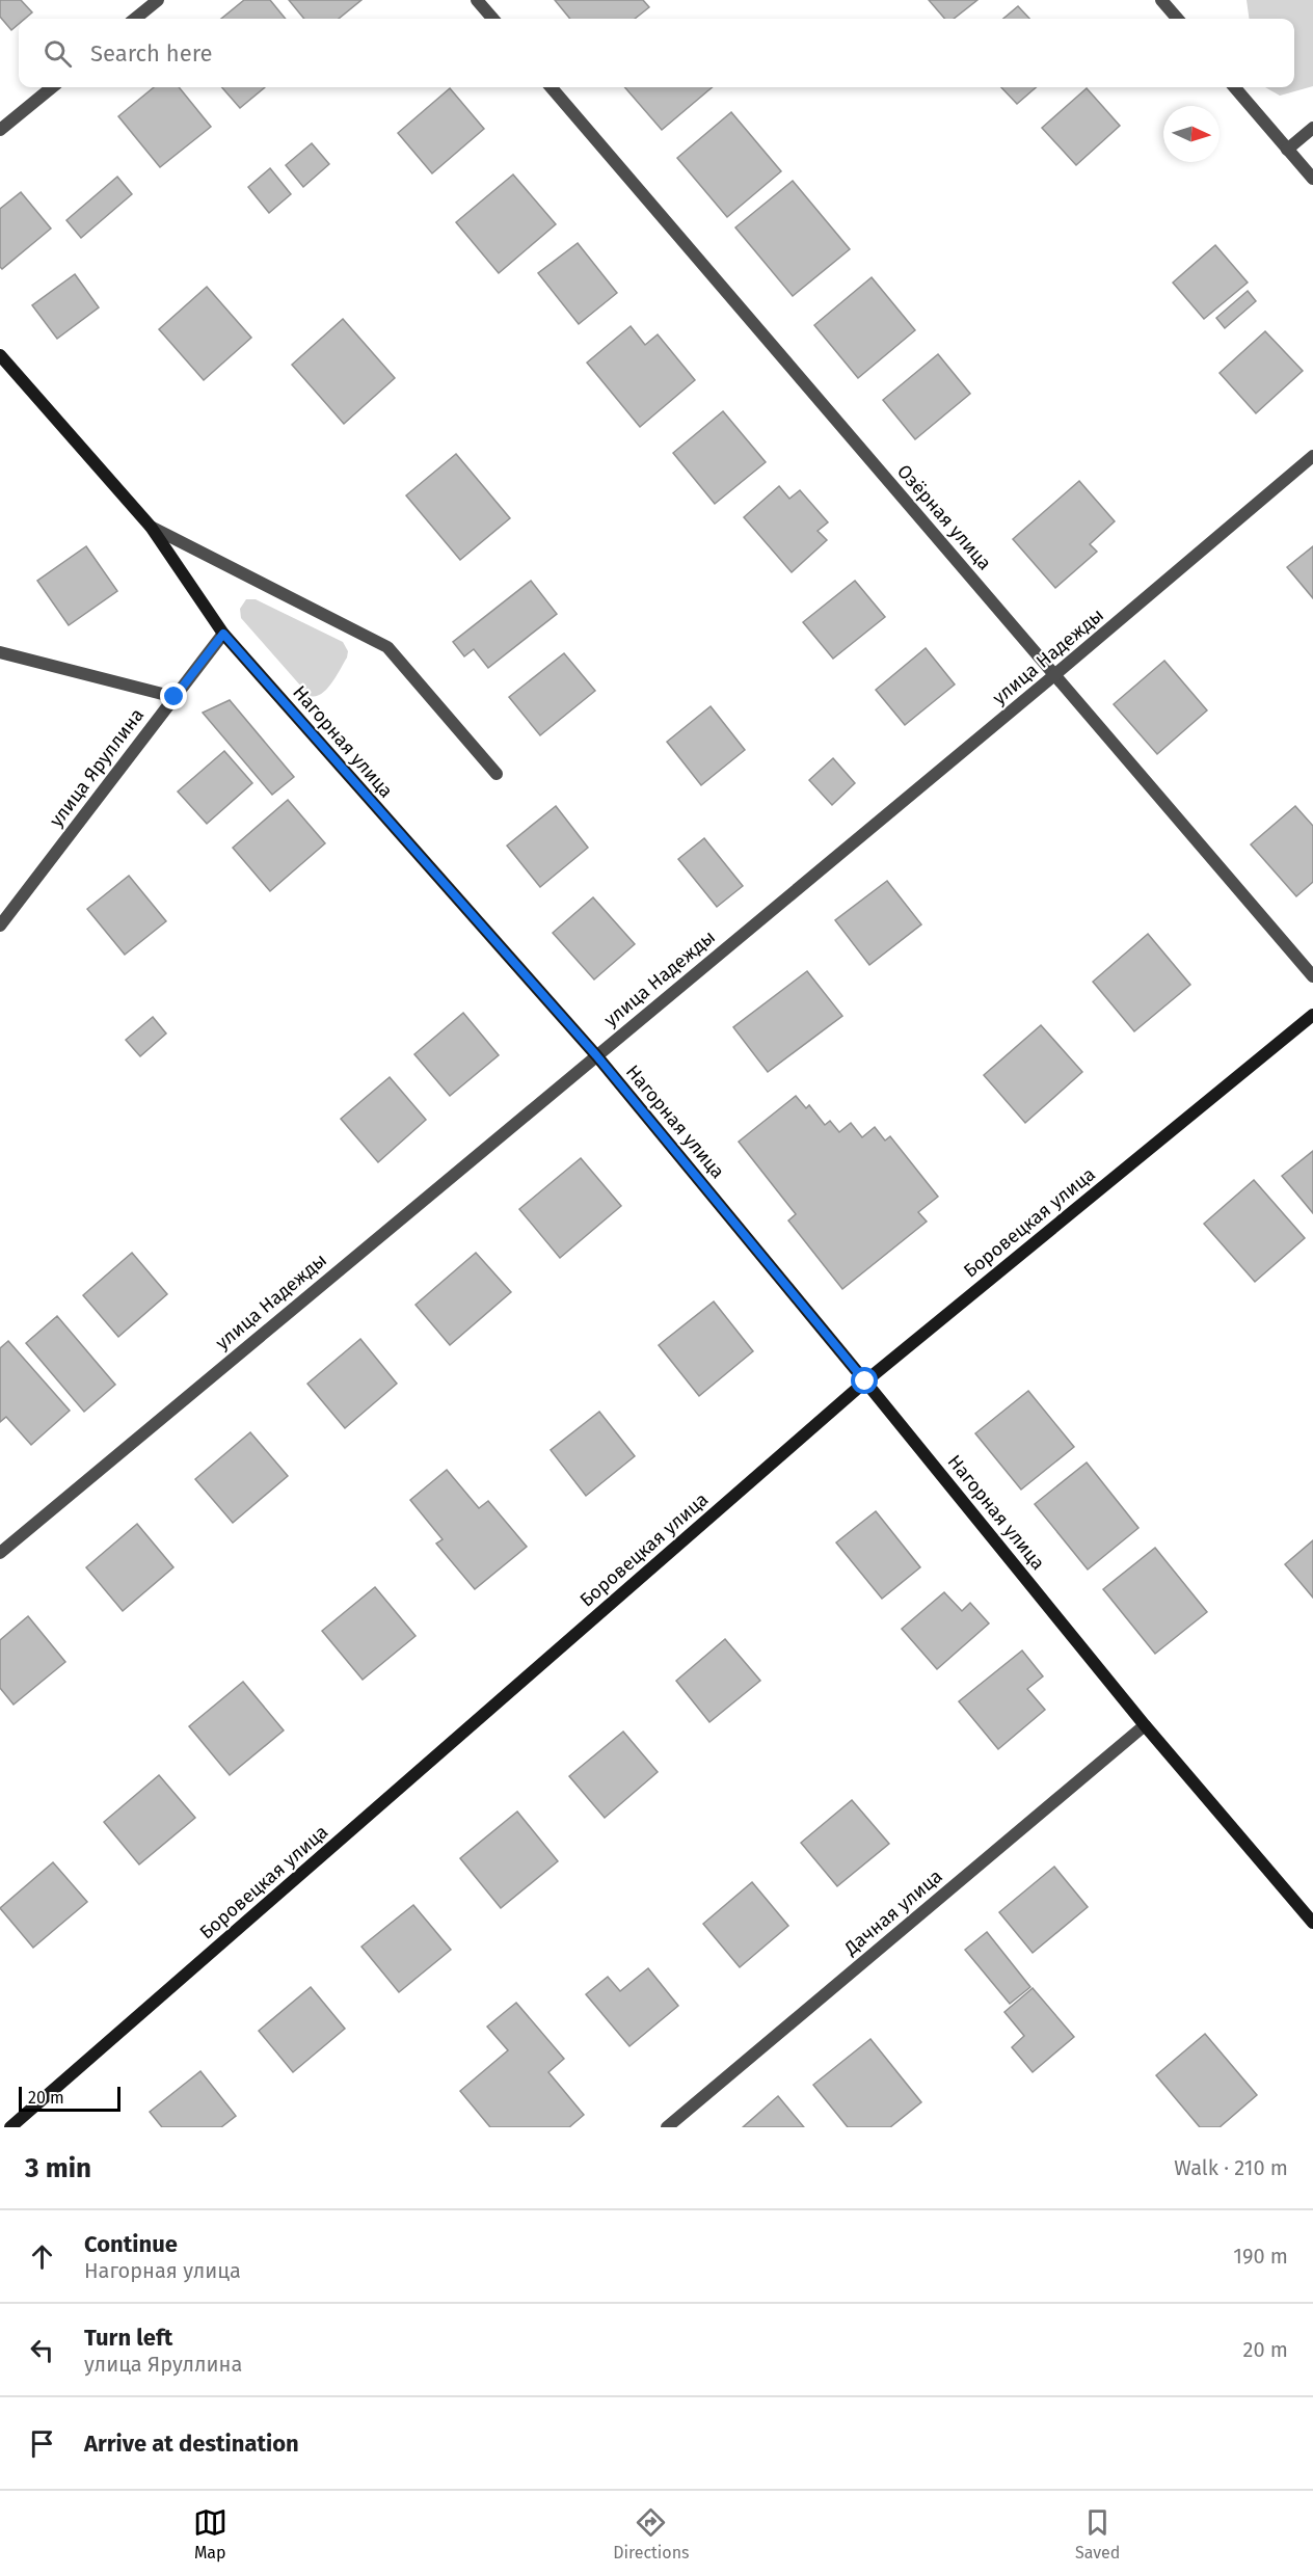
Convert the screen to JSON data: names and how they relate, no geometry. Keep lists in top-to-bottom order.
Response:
{
  "streets": {
    "street": [
      "Озёрная улица",
      "улица Надежды",
      "Нагорная улица",
      "улица Яруллина",
      "Боровецкая улица",
      "Дачная улица"
    ]
  },
  "crossings": [
    ["Озёрная улица", "улица Надежды"],
    ["улица Надежды", "Нагорная улица"],
    ["Нагорная улица", "улица Яруллина"],
    ["Нагорная улица", "Боровецкая улица"],
    ["Нагорная улица", "Дачная улица"]
  ],
  "scale_bar": "20 m",
  "north": "right",
  "page": {
    "search": "Search here",
    "scale": "20 m",
    "heading": ["3 min", "Walk · 210 m"],
    "list": [
      ["Continue", "Нагорная улица", "190 m"],
      ["Turn left", "улица Яруллина", "20 m"],
      "Arrive at destination"
    ],
    "nav": ["Map", "Directions", "Saved"]
  }
}
